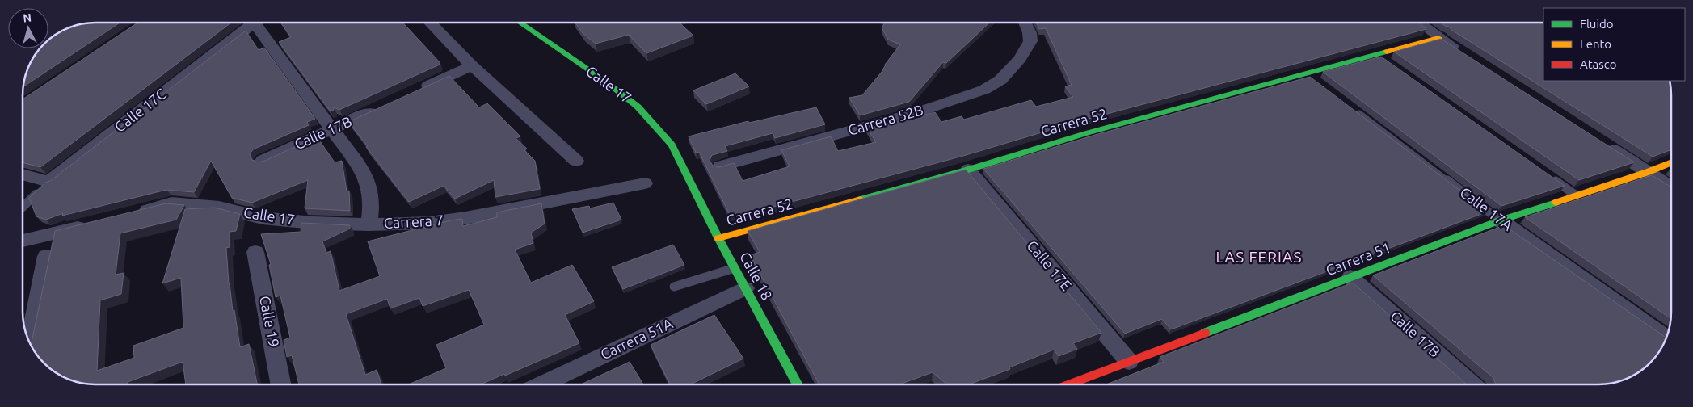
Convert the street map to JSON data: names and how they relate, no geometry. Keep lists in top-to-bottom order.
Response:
{
  "streets": {
    "street": [
      "Calle 17",
      "Calle 17C",
      "Carrera 52B",
      "Carrera 52",
      "Calle 17B",
      "Calle 17A",
      "Carrera 7",
      "Carrera 51",
      "Calle 17E",
      "Calle 18",
      "Calle 19",
      "Carrera 51A"
    ]
  },
  "crossings": [
    ["Calle 17", "Carrera 7"],
    ["Calle 17", "Calle 18"],
    ["Calle 17C", "Carrera 7"],
    ["Carrera 52", "Calle 17E"],
    ["Carrera 52", "Calle 18"],
    ["Calle 17B", "Carrera 7"],
    ["Calle 17B", "Carrera 51"],
    ["Calle 17A", "Carrera 51"],
    ["Carrera 51", "Calle 17E"],
    ["Calle 18", "Carrera 51A"]
  ],
  "districts": ["LAS FERIAS"],
  "legend": ["Fluido", "Lento", "Atasco"],
  "north": "top"
}
